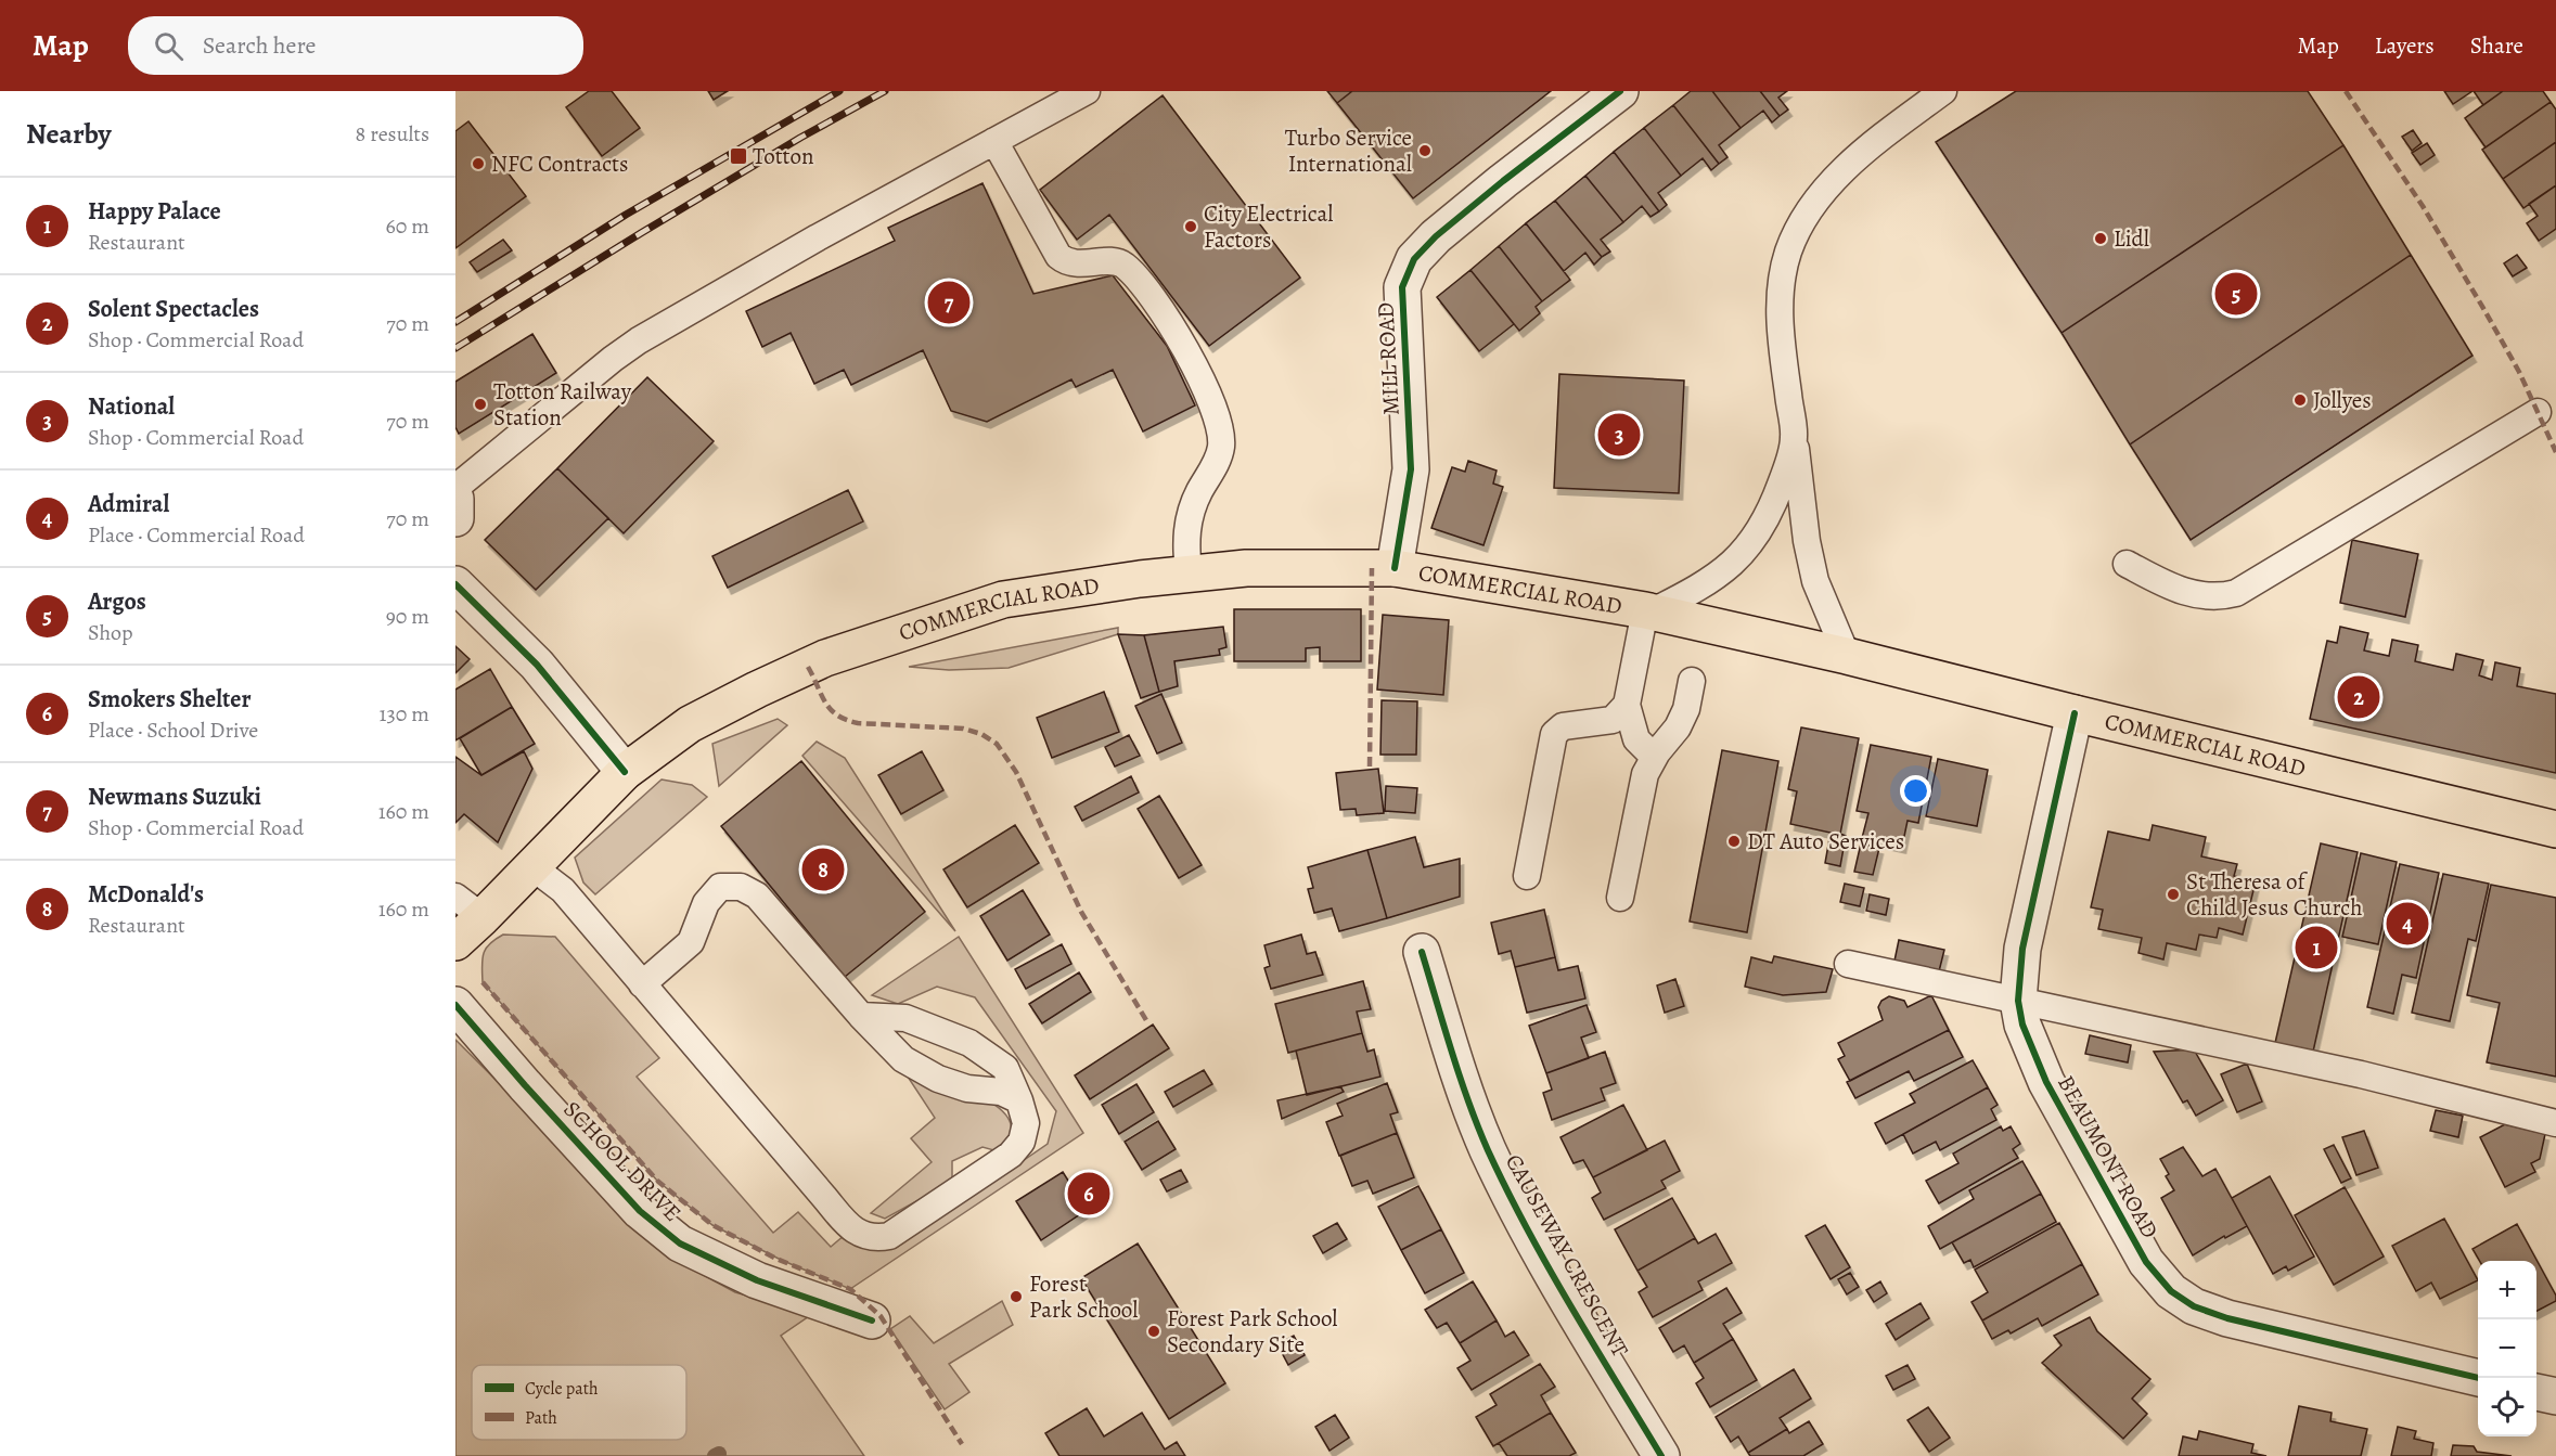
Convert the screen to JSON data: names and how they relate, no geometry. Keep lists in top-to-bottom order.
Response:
{
  "streets": {
    "main road": ["COMMERCIAL ROAD"],
    "street": [
      "MILL ROAD",
      "BEAUMONT ROAD",
      "SCHOOL DRIVE",
      "CAUSEWAY CRESCENT"
    ]
  },
  "crossings": [
    ["MILL ROAD", "COMMERCIAL ROAD"],
    ["COMMERCIAL ROAD", "BEAUMONT ROAD"]
  ],
  "places": {
    "other": [
      "Turbo Service International",
      "NFC Contracts",
      "City Electrical Factors",
      "Lidl",
      "Jollyes",
      "Totton Railway Station",
      "DT Auto Services",
      "St Theresa of Child Jesus Church",
      "Forest Park School",
      "Forest Park School Secondary Site"
    ],
    "transit": ["Totton"]
  },
  "legend": ["Cycle path", "Path"],
  "page": {
    "header": "Map",
    "search": "Search here",
    "nav": ["Map", "Layers", "Share"],
    "heading": ["Nearby", "8 results"],
    "list": [
      {
        "mark": "1",
        "name": "Happy Palace",
        "note": "Restaurant",
        "value": "60 m"
      },
      {
        "mark": "2",
        "name": "Solent Spectacles",
        "note": "Shop · Commercial Road",
        "value": "70 m"
      },
      {
        "mark": "3",
        "name": "National",
        "note": "Shop · Commercial Road",
        "value": "70 m"
      },
      {
        "mark": "4",
        "name": "Admiral",
        "note": "Place · Commercial Road",
        "value": "70 m"
      },
      {
        "mark": "5",
        "name": "Argos",
        "note": "Shop",
        "value": "90 m"
      },
      {
        "mark": "6",
        "name": "Smokers Shelter",
        "note": "Place · School Drive",
        "value": "130 m"
      },
      {
        "mark": "7",
        "name": "Newmans Suzuki",
        "note": "Shop · Commercial Road",
        "value": "160 m"
      },
      {
        "mark": "8",
        "name": "McDonald's",
        "note": "Restaurant",
        "value": "160 m"
      }
    ],
    "pins": [
      "5",
      "7",
      "3",
      "2",
      "8",
      "4",
      "1",
      "6"
    ],
    "map_buttons": ["+", "−"]
  }
}
